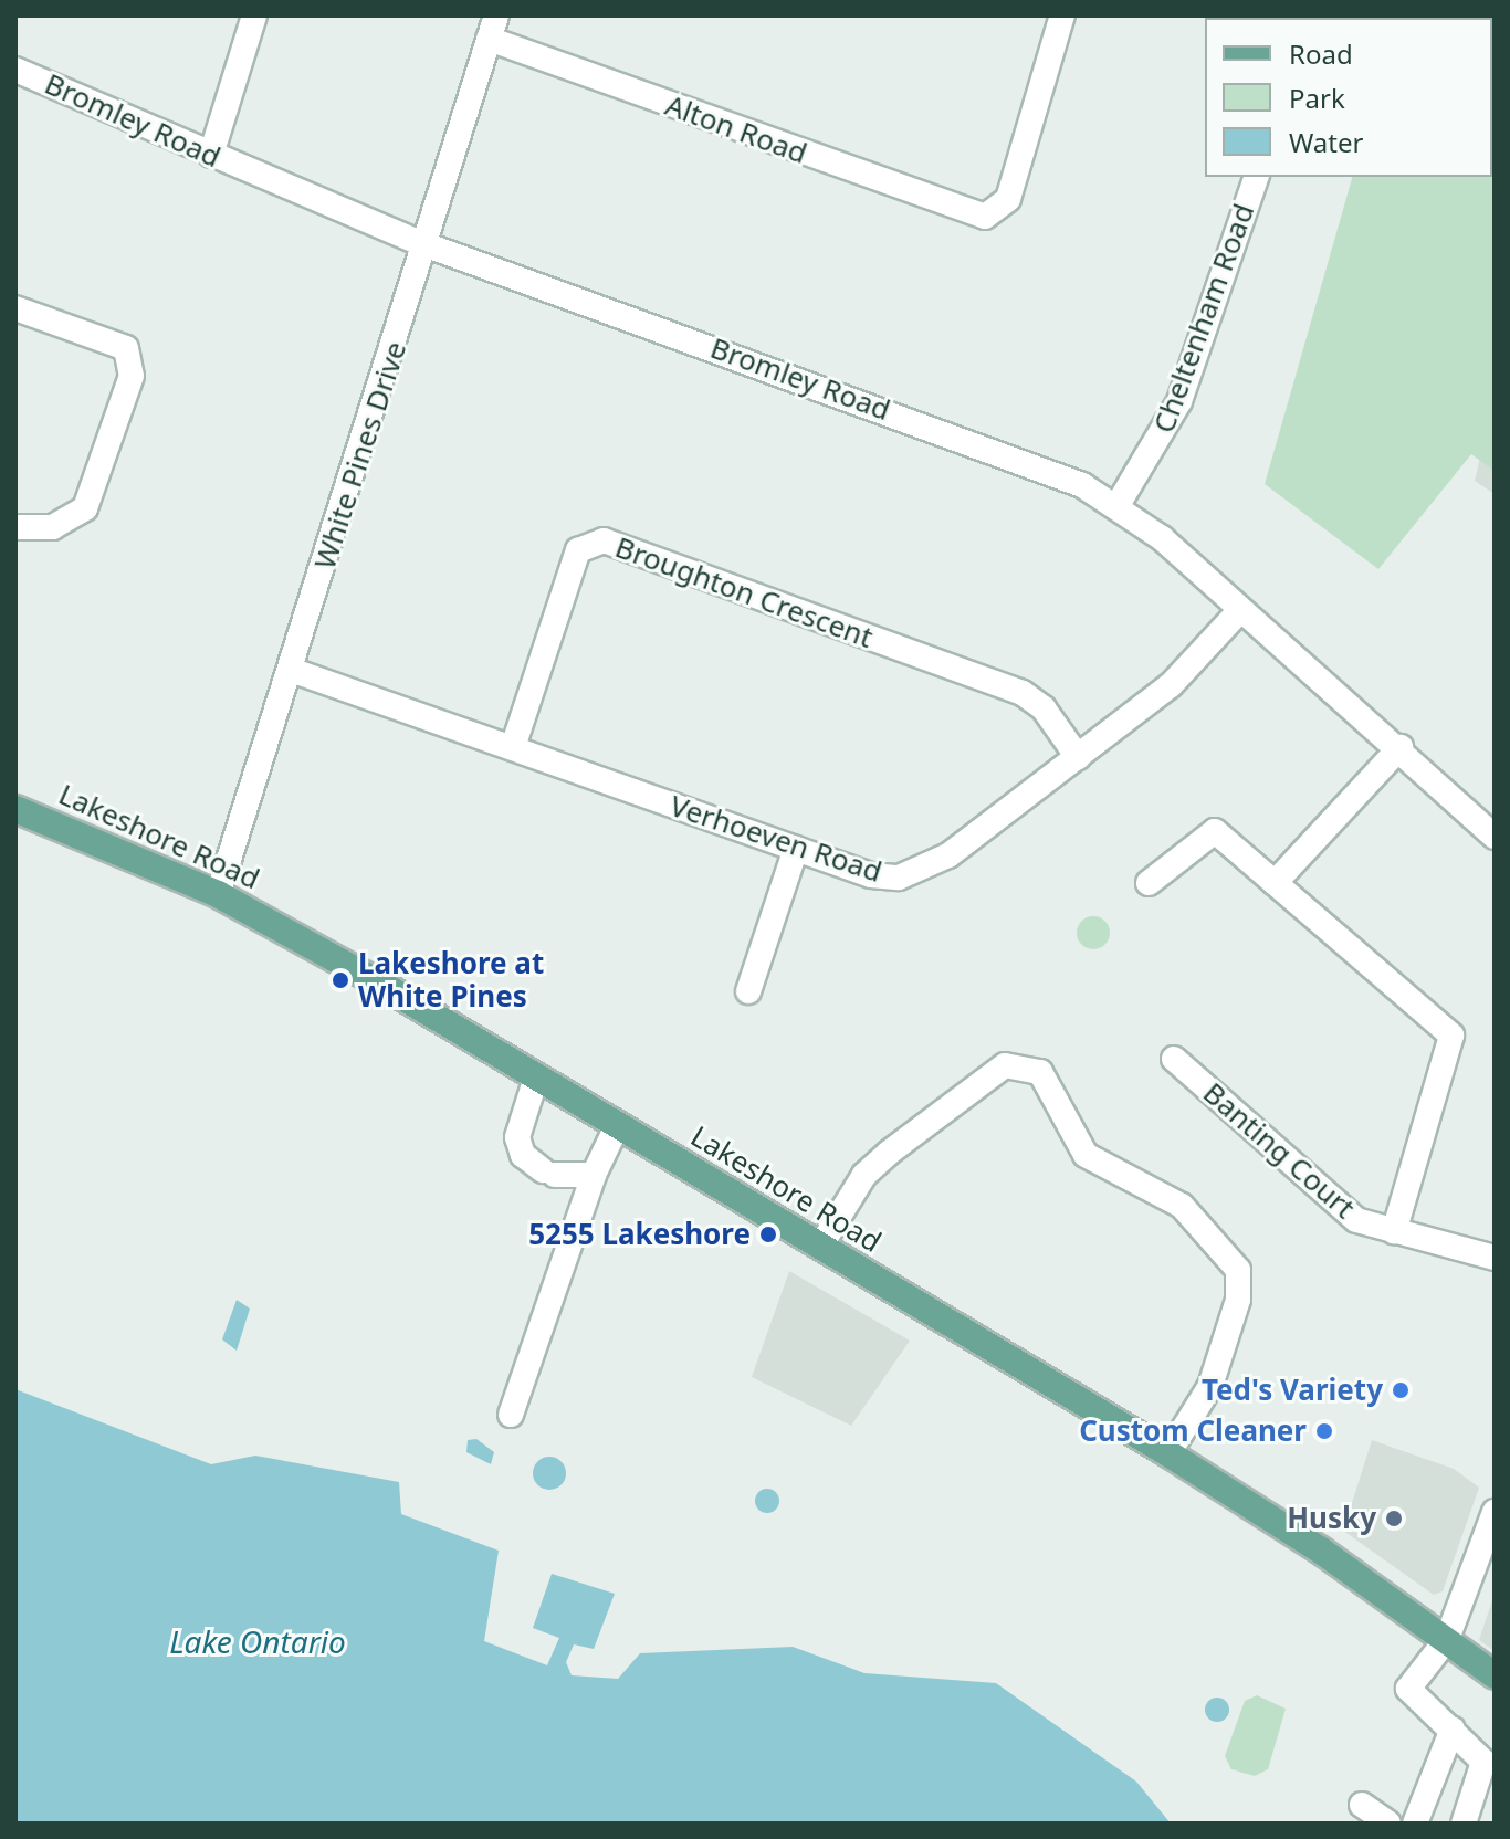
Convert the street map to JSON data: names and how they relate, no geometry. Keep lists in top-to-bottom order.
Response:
{
  "streets": {
    "main road": ["Lakeshore Road"],
    "street": [
      "Bromley Road",
      "Alton Road",
      "Cheltenham Road",
      "White Pines Drive",
      "Broughton Crescent",
      "Verhoeven Road",
      "Banting Court"
    ]
  },
  "crossings": [
    ["Bromley Road", "Cheltenham Road"],
    ["Bromley Road", "White Pines Drive"],
    ["Bromley Road", "Verhoeven Road"],
    ["Alton Road", "White Pines Drive"],
    ["White Pines Drive", "Lakeshore Road"],
    ["White Pines Drive", "Verhoeven Road"],
    ["Broughton Crescent", "Verhoeven Road"]
  ],
  "water": ["Lake Ontario"],
  "places": [
    "Lakeshore at White Pines",
    "5255 Lakeshore",
    "Ted's Variety",
    "Custom Cleaner",
    "Husky"
  ],
  "legend": ["Road", "Park", "Water"]
}
